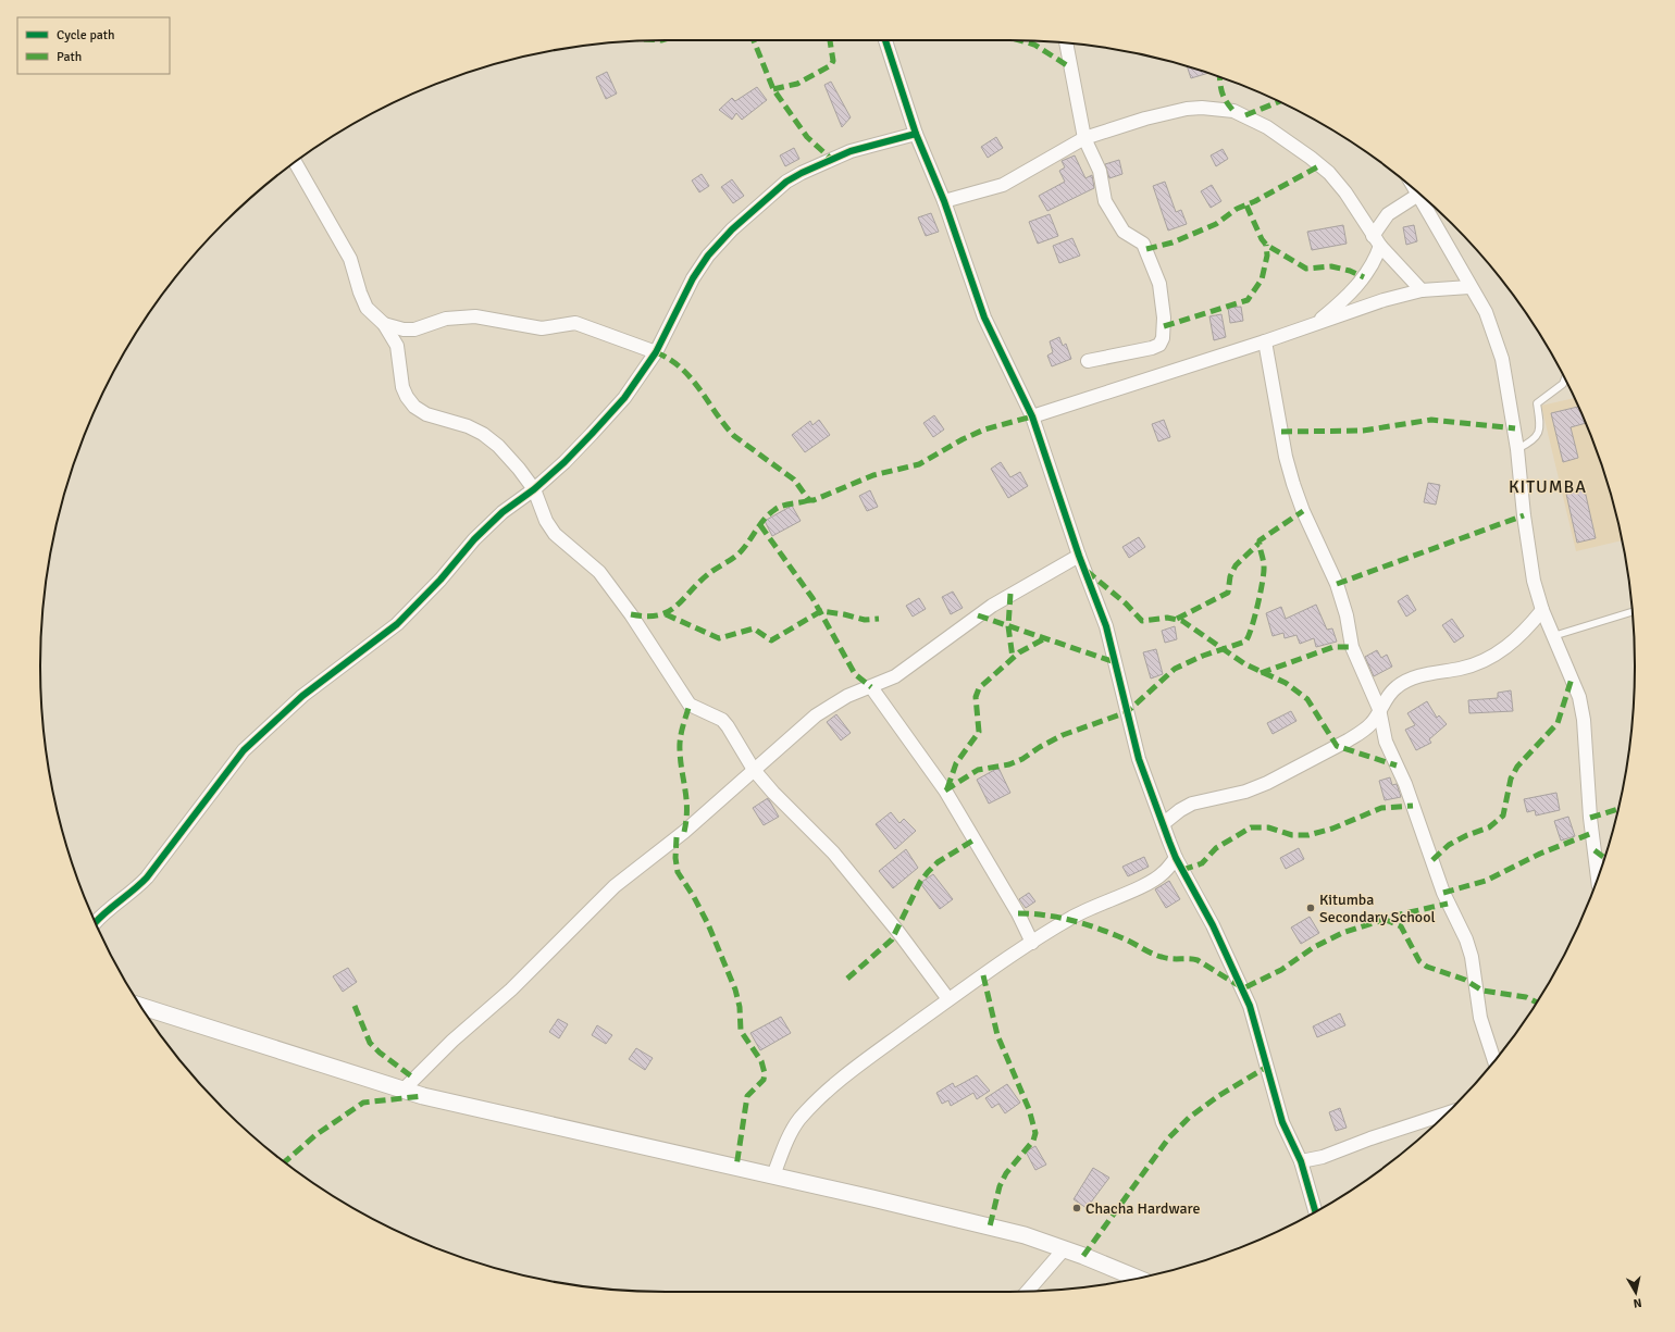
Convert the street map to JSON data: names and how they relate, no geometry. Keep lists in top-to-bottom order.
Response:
{
  "districts": ["KITUMBA"],
  "places": ["Kitumba Secondary School", "Chacha Hardware"],
  "legend": ["Cycle path", "Path"],
  "north": "bottom"
}
